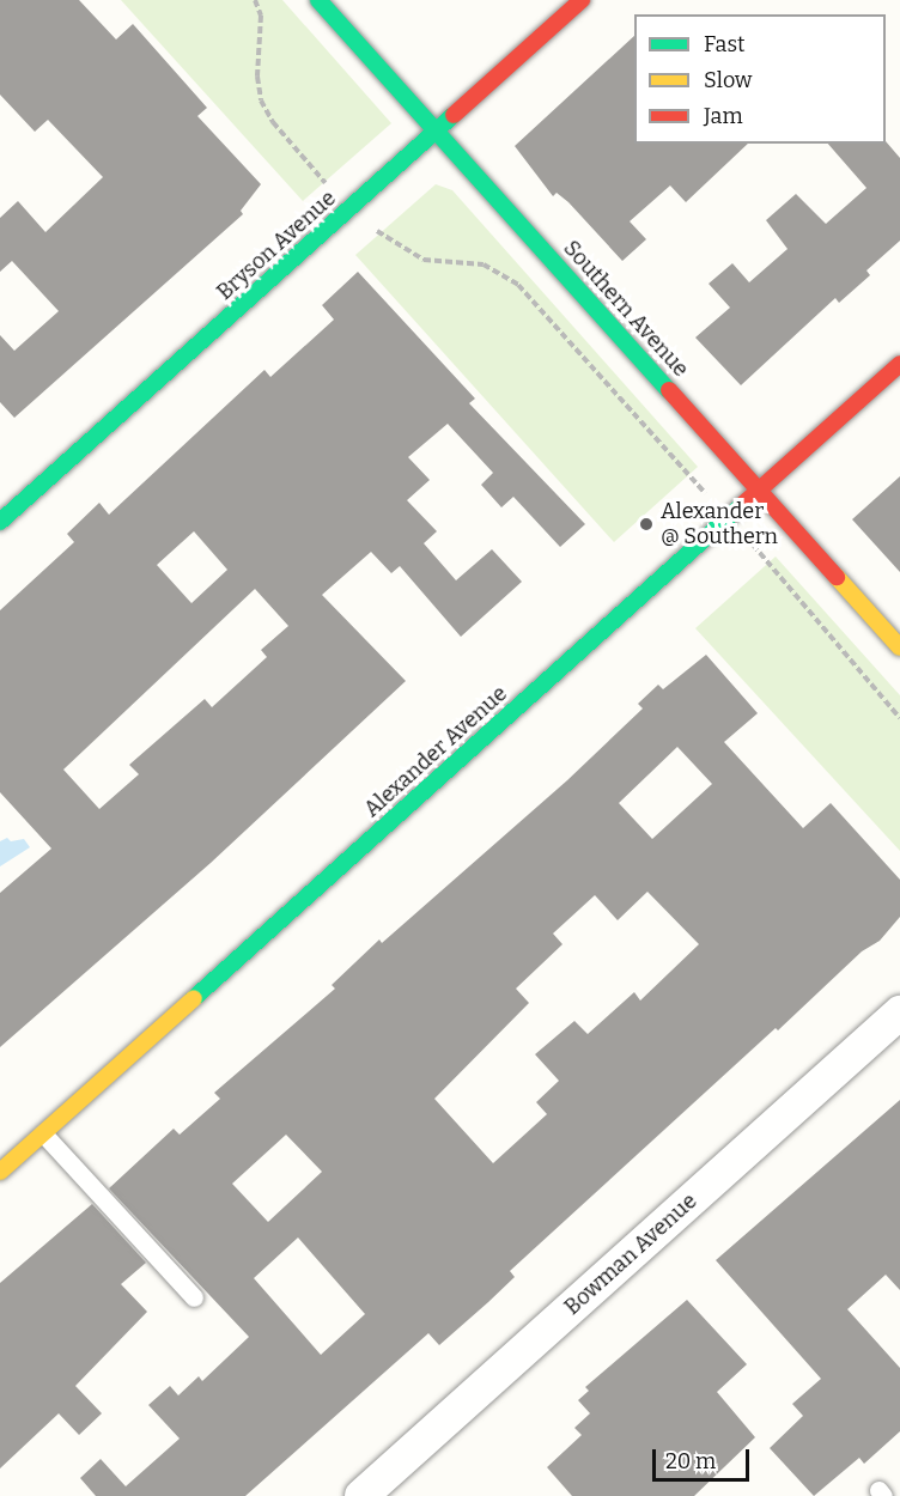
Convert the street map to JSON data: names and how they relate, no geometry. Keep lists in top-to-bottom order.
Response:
{
  "streets": {
    "street": [
      "Bryson Avenue",
      "Southern Avenue",
      "Alexander Avenue",
      "Bowman Avenue"
    ]
  },
  "crossings": [
    ["Bryson Avenue", "Southern Avenue"],
    ["Southern Avenue", "Alexander Avenue"]
  ],
  "places": ["Alexander @ Southern"],
  "legend": ["Fast", "Slow", "Jam"],
  "scale_bar": "20 m"
}
